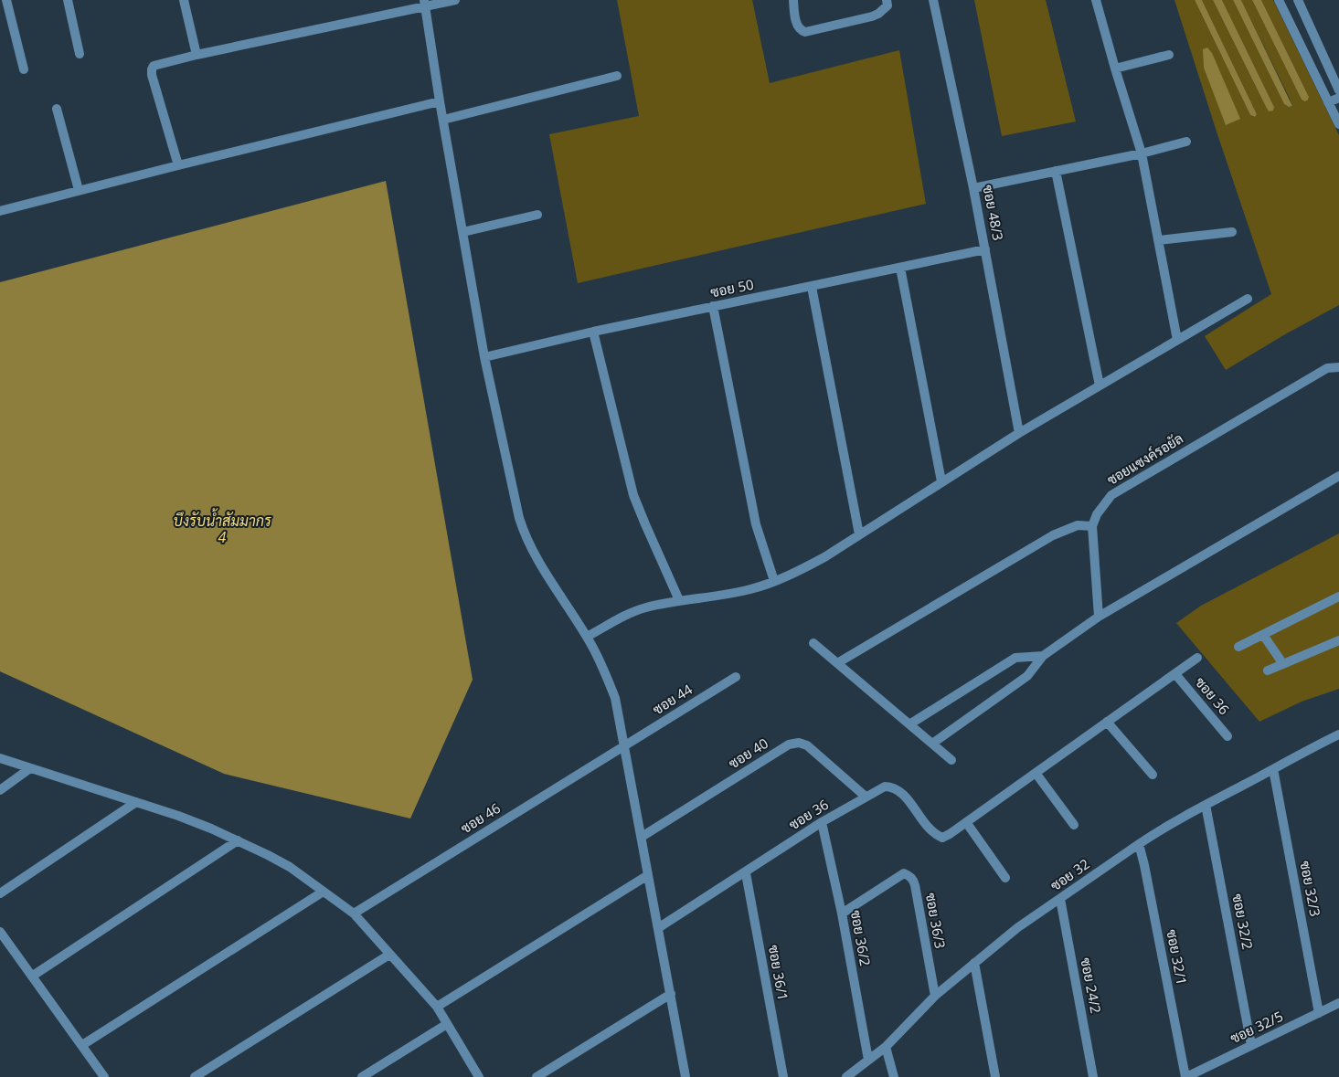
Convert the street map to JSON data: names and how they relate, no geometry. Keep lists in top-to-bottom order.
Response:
{
  "streets": {
    "street": [
      "ซอย 48/3",
      "ซอย 50",
      "ซอยแซงค์รอยัล",
      "ซอย 36",
      "ซอย 44",
      "ซอย 40",
      "ซอย 46",
      "ซอย 32",
      "ซอย 32/3",
      "ซอย 36/3",
      "ซอย 32/2",
      "ซอย 36/2",
      "ซอย 32/1",
      "ซอย 36/1",
      "ซอย 24/2",
      "ซอย 32/5"
    ]
  },
  "crossings": [
    ["ซอย 48/3", "ซอย 50"],
    ["ซอย 36", "ซอย 40"],
    ["ซอย 36", "ซอย 36/2"],
    ["ซอย 36", "ซอย 36/1"],
    ["ซอย 44", "ซอย 46"],
    ["ซอย 32", "ซอย 32/3"],
    ["ซอย 32", "ซอย 36/3"],
    ["ซอย 32", "ซอย 32/2"],
    ["ซอย 32", "ซอย 36/2"],
    ["ซอย 32", "ซอย 32/1"],
    ["ซอย 32", "ซอย 24/2"],
    ["ซอย 32/3", "ซอย 32/5"],
    ["ซอย 36/3", "ซอย 36/2"],
    ["ซอย 32/2", "ซอย 32/5"],
    ["ซอย 32/1", "ซอย 32/5"]
  ],
  "water": ["บึงรับน้ำสัมมากร 4"]
}
